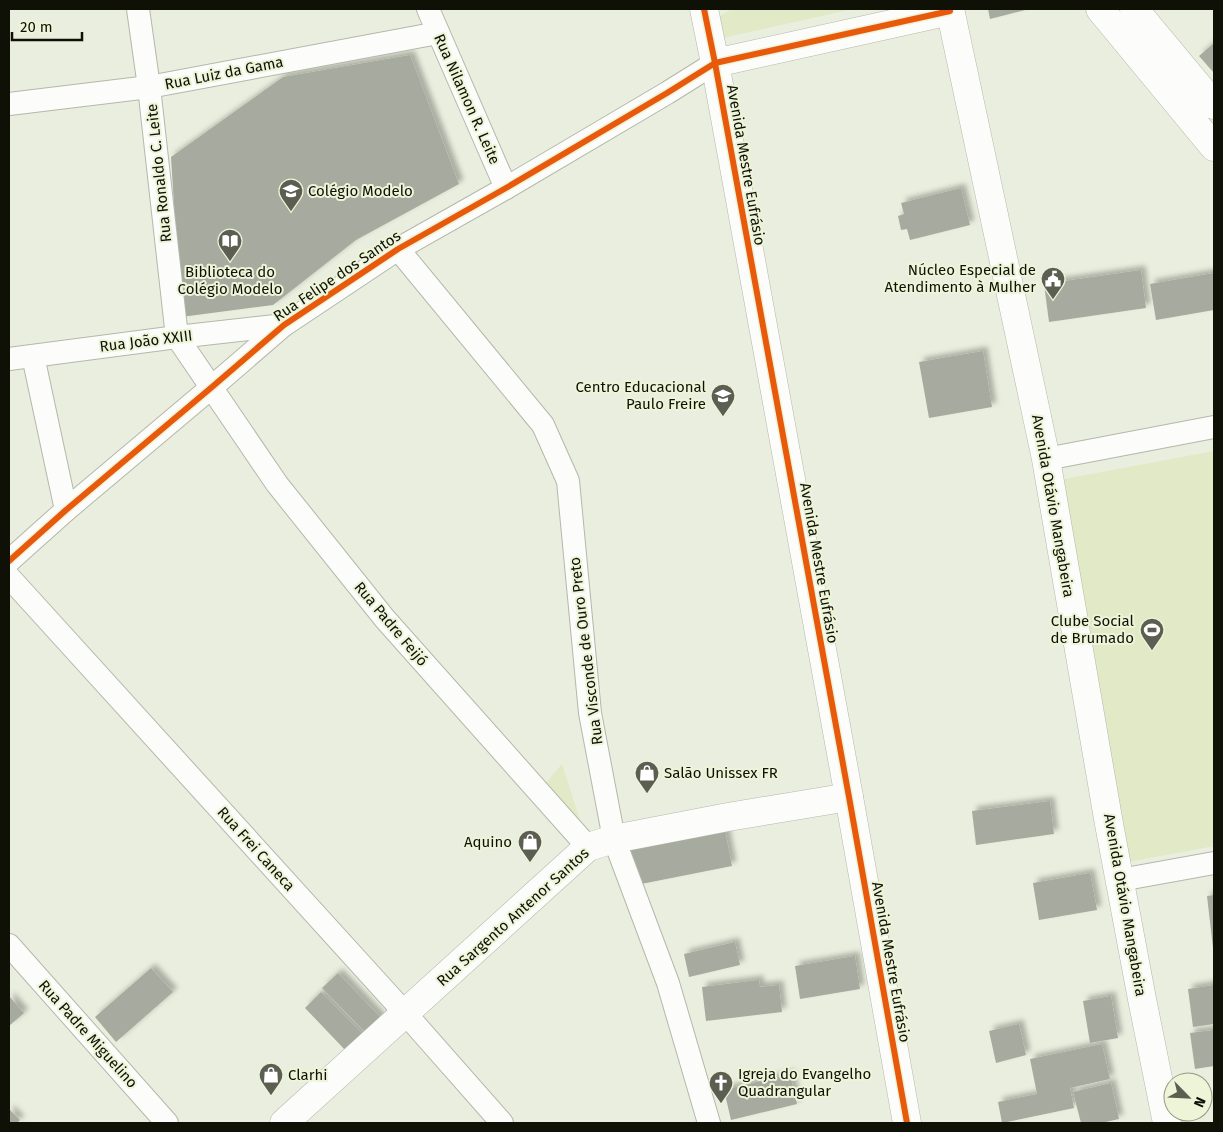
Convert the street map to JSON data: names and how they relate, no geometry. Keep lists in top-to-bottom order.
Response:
{
  "streets": {
    "street": [
      "Rua Luiz da Gama",
      "Rua Nilamon R. Leite",
      "Avenida Mestre Eufrásio",
      "Rua Ronaldo C. Leite",
      "Rua Felipe dos Santos",
      "Rua João XXIII",
      "Avenida Otávio Mangabeira",
      "Rua Padre Feijó",
      "Rua Visconde de Ouro Preto",
      "Rua Frei Caneca",
      "Rua Sargento Antenor Santos",
      "Rua Padre Miguelino"
    ]
  },
  "crossings": [
    ["Rua Luiz da Gama", "Rua Nilamon R. Leite"],
    ["Rua Luiz da Gama", "Rua Ronaldo C. Leite"],
    ["Rua Nilamon R. Leite", "Rua Felipe dos Santos"],
    ["Avenida Mestre Eufrásio", "Rua Felipe dos Santos"],
    ["Avenida Mestre Eufrásio", "Rua Sargento Antenor Santos"],
    ["Rua Ronaldo C. Leite", "Rua João XXIII"],
    ["Rua Ronaldo C. Leite", "Rua Padre Feijó"],
    ["Rua Felipe dos Santos", "Rua João XXIII"],
    ["Rua Felipe dos Santos", "Rua Padre Feijó"],
    ["Rua Felipe dos Santos", "Rua Visconde de Ouro Preto"],
    ["Rua João XXIII", "Rua Padre Feijó"],
    ["Rua Padre Feijó", "Rua Sargento Antenor Santos"],
    ["Rua Visconde de Ouro Preto", "Rua Sargento Antenor Santos"],
    ["Rua Frei Caneca", "Rua Sargento Antenor Santos"]
  ],
  "places": {
    "school or university": ["Colégio Modelo", "Centro Educacional Paulo Freire"],
    "library": ["Biblioteca do Colégio Modelo"],
    "public building": ["Núcleo Especial de Atendimento à Mulher"],
    "sports": ["Clube Social de Brumado"],
    "shop": ["Salão Unissex FR", "Aquino", "Clarhi"],
    "church": ["Igreja do Evangelho Quadrangular"]
  },
  "scale_bar": "20 m",
  "north": "bottom right"
}
